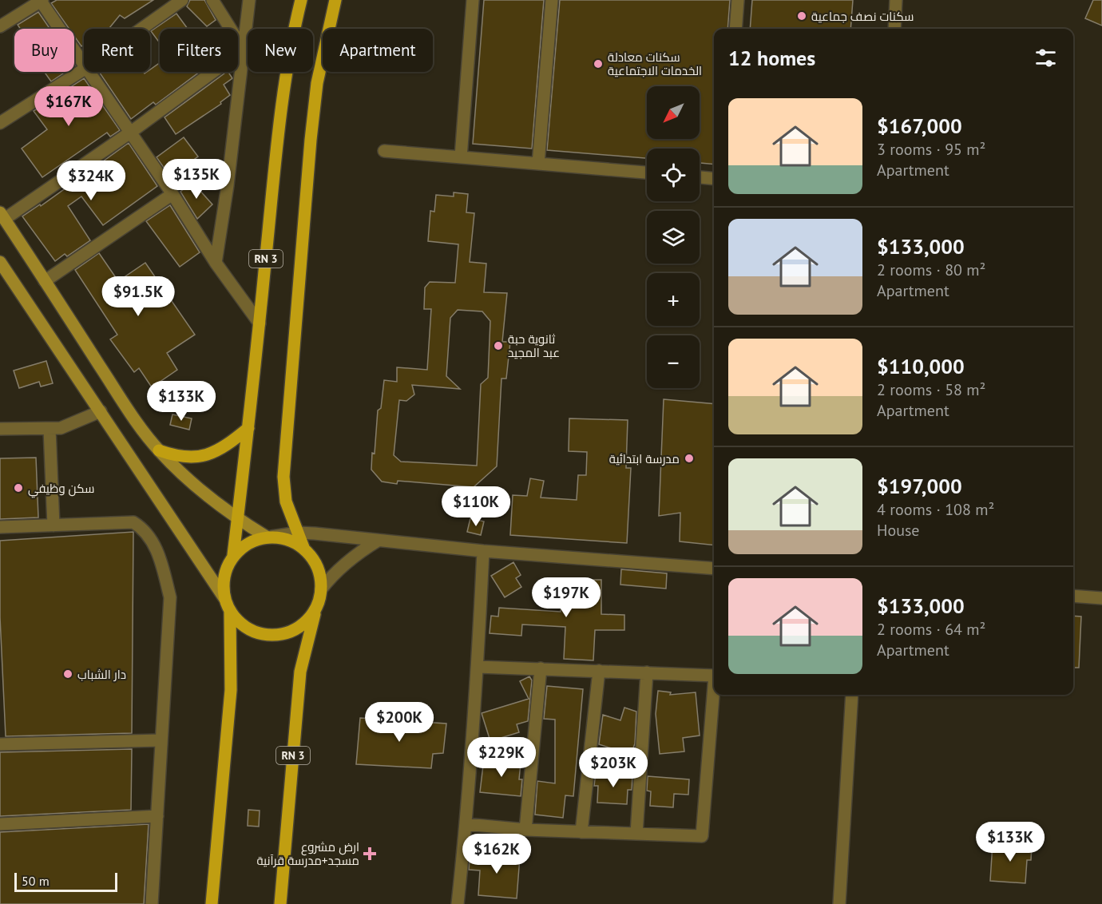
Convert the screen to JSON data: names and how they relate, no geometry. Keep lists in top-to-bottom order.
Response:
{
  "streets": {
    "main road": ["RN 3"]
  },
  "places": {
    "other": [
      "سكنات نصف جماعية",
      "سكنات معادلة الخدمات الاجتماعية",
      "ثانوية حبة عبد المجيد",
      "مدرسة ابتدائية",
      "سكن وظيفي",
      "دار الشباب"
    ],
    "health": ["ارض مشروع مسجد+مدرسة قرآنية"]
  },
  "scale_bar": "50 m",
  "north": "bottom left",
  "page": {
    "chip": [
      "Buy",
      "Rent",
      "Filters",
      "New",
      "Apartment"
    ],
    "heading": "12 homes",
    "map_buttons": ["+", "−"],
    "price": [
      "$167K",
      "$135K",
      "$324K",
      "$91.5K",
      "$133K",
      "$110K",
      "$197K",
      "$200K",
      "$229K",
      "$203K",
      "$133K",
      "$162K"
    ],
    "list": [
      {
        "name": "$167,000",
        "note": "3 rooms · 95 m² · Apartment"
      },
      {
        "name": "$133,000",
        "note": "2 rooms · 80 m² · Apartment"
      },
      {
        "name": "$110,000",
        "note": "2 rooms · 58 m² · Apartment"
      },
      {
        "name": "$197,000",
        "note": "4 rooms · 108 m² · House"
      },
      {
        "name": "$133,000",
        "note": "2 rooms · 64 m² · Apartment"
      }
    ],
    "scale": "50 m"
  }
}
